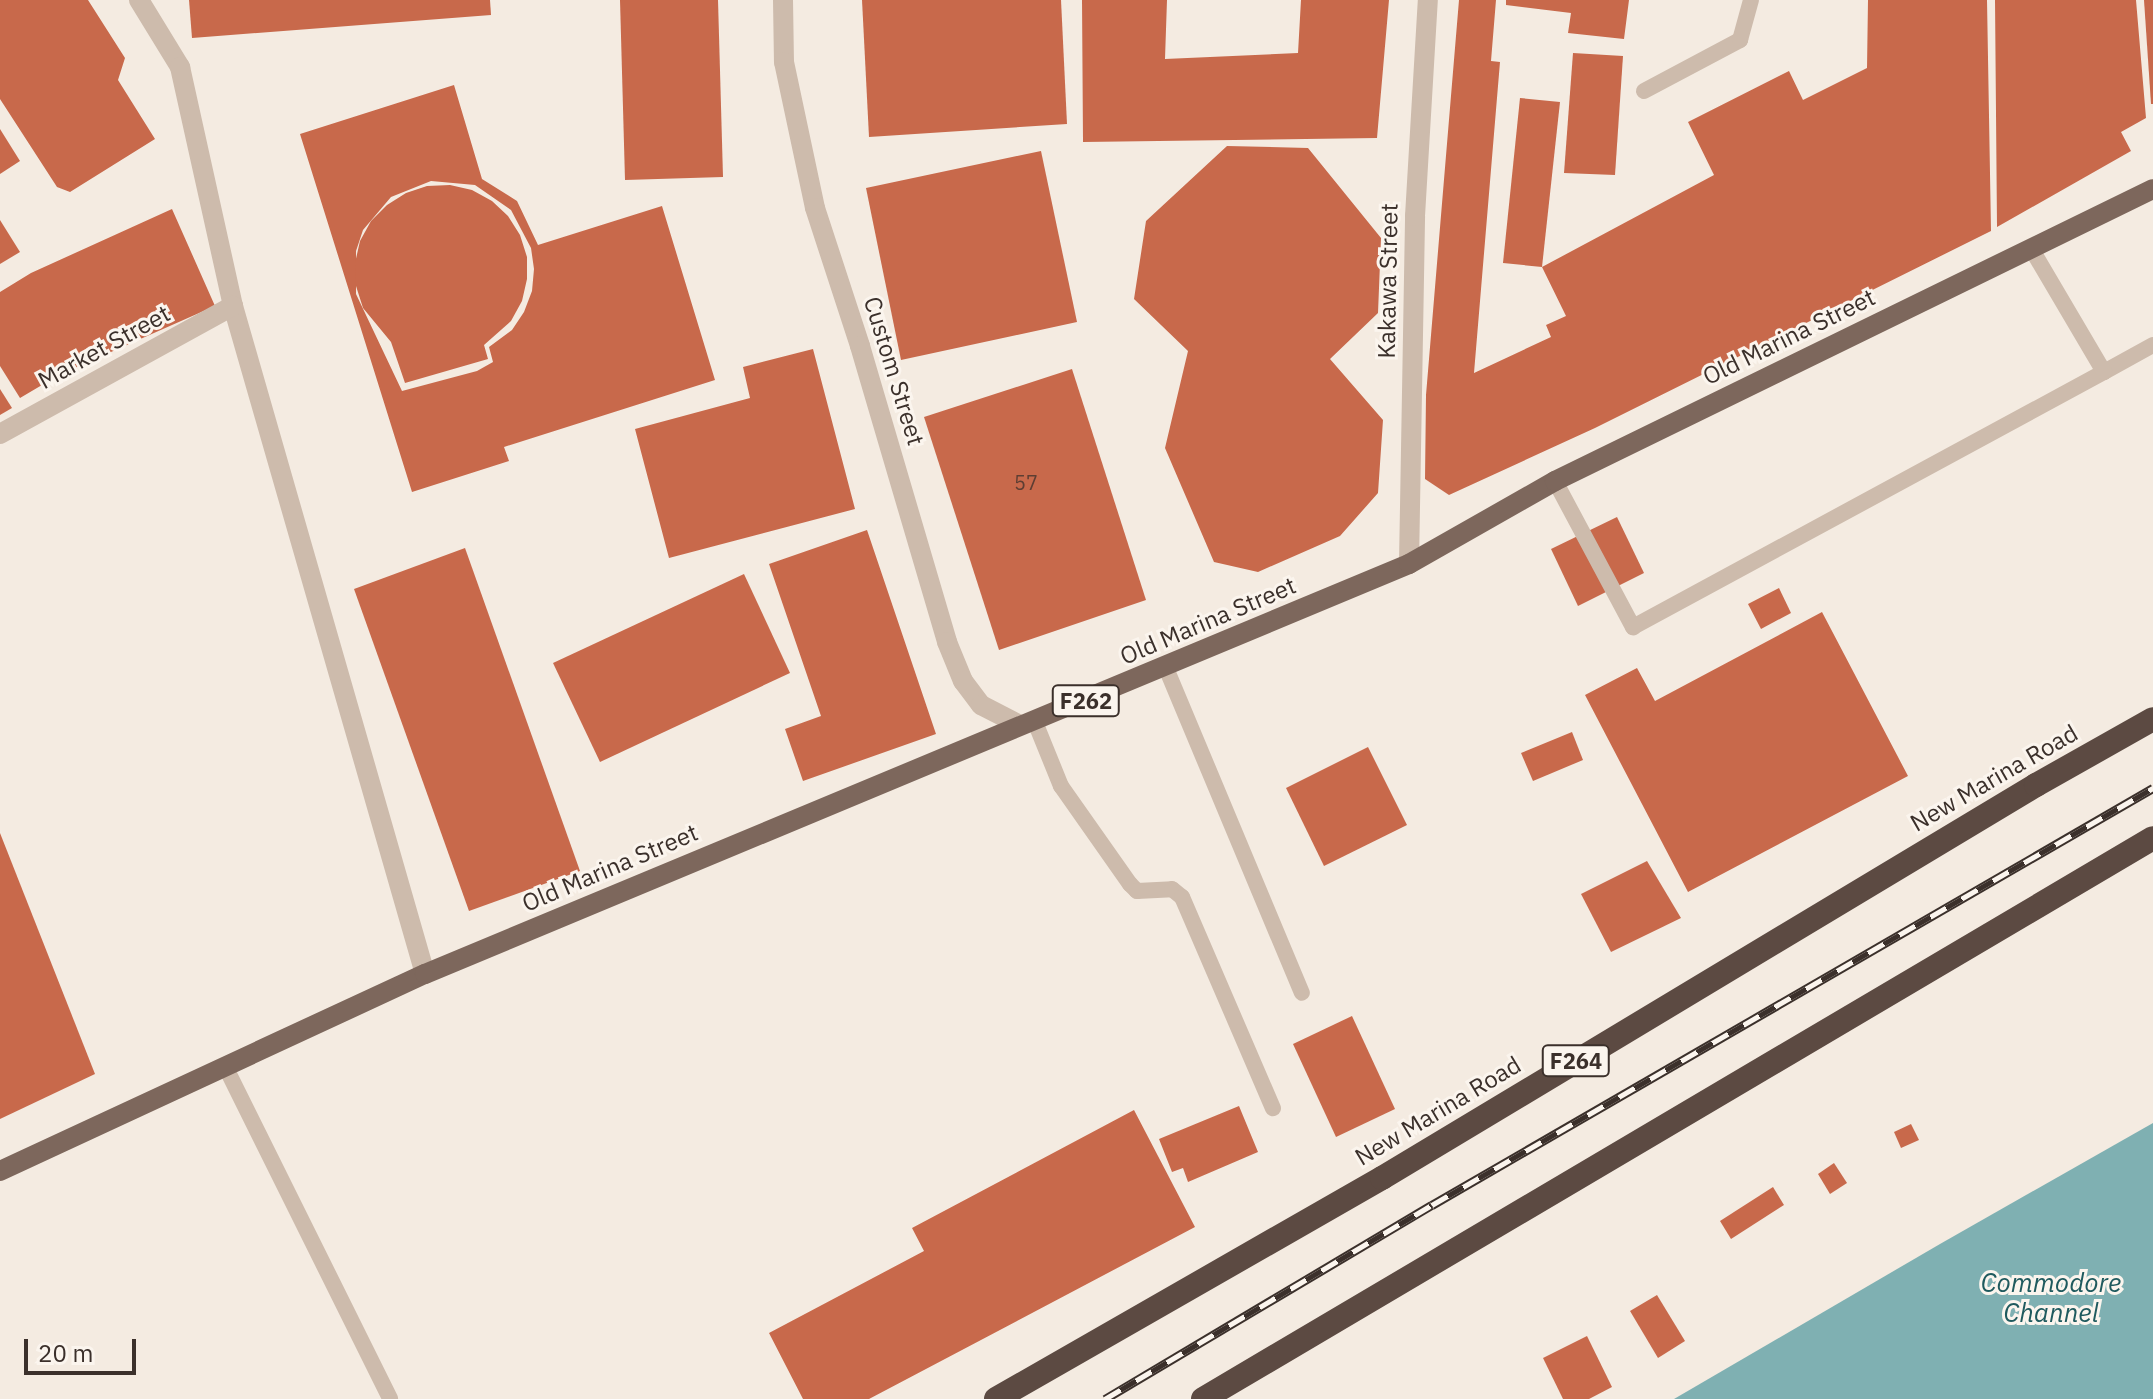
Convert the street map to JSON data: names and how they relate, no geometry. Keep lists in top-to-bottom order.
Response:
{
  "streets": {
    "highway": ["New Marina Road", "F264"],
    "main road": ["Old Marina Street", "F262"],
    "street": ["Kakawa Street", "Market Street", "Custom Street"]
  },
  "crossings": [
    ["Kakawa Street", "Old Marina Street"],
    ["Old Marina Street", "Custom Street"]
  ],
  "water": ["Commodore Channel"],
  "house_numbers": ["57"],
  "scale_bar": "20 m"
}
